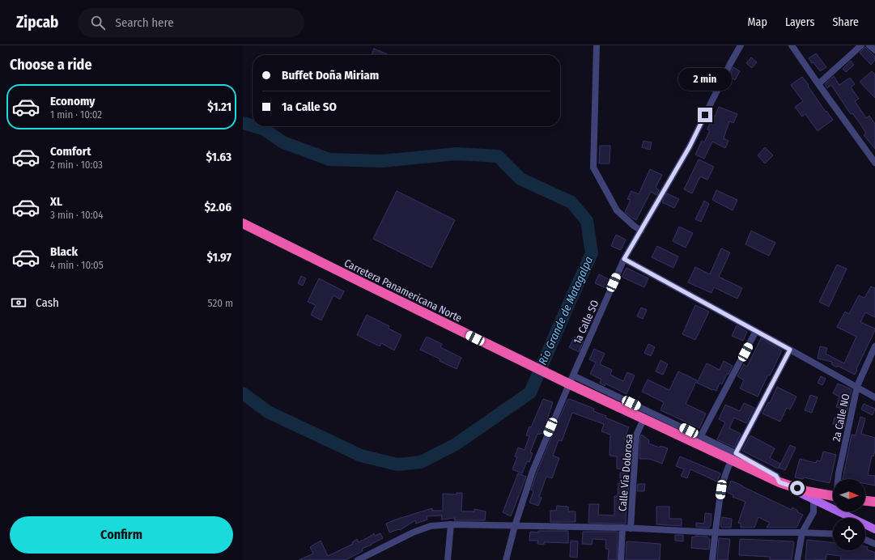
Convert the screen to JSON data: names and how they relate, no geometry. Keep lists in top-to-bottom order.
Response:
{
  "streets": {
    "highway": ["Carretera Panamericana Norte"],
    "street": ["1a Calle SO", "2a Calle NO", "Calle Vía Dolorosa"]
  },
  "crossings": [
    ["Carretera Panamericana Norte", "1a Calle SO"],
    ["Carretera Panamericana Norte", "Calle Vía Dolorosa"]
  ],
  "water": ["Río Grande de Matagalpa"],
  "north": "right",
  "page": {
    "header": "Zipcab",
    "search": "Search here",
    "nav": ["Map", "Layers", "Share"],
    "heading": "Choose a ride",
    "banner": ["Buffet Doña Miriam", "1a Calle SO"],
    "bubble": "2 min",
    "list": [
      {
        "name": "Economy",
        "note": "1 min · 10:02",
        "value": "$1.21"
      },
      {
        "name": "Comfort",
        "note": "2 min · 10:03",
        "value": "$1.63"
      },
      {
        "name": "XL",
        "note": "3 min · 10:04",
        "value": "$2.06"
      },
      {
        "name": "Black",
        "note": "4 min · 10:05",
        "value": "$1.97"
      }
    ],
    "pay": ["Cash", "520 m"],
    "buttons": "Confirm"
  }
}
